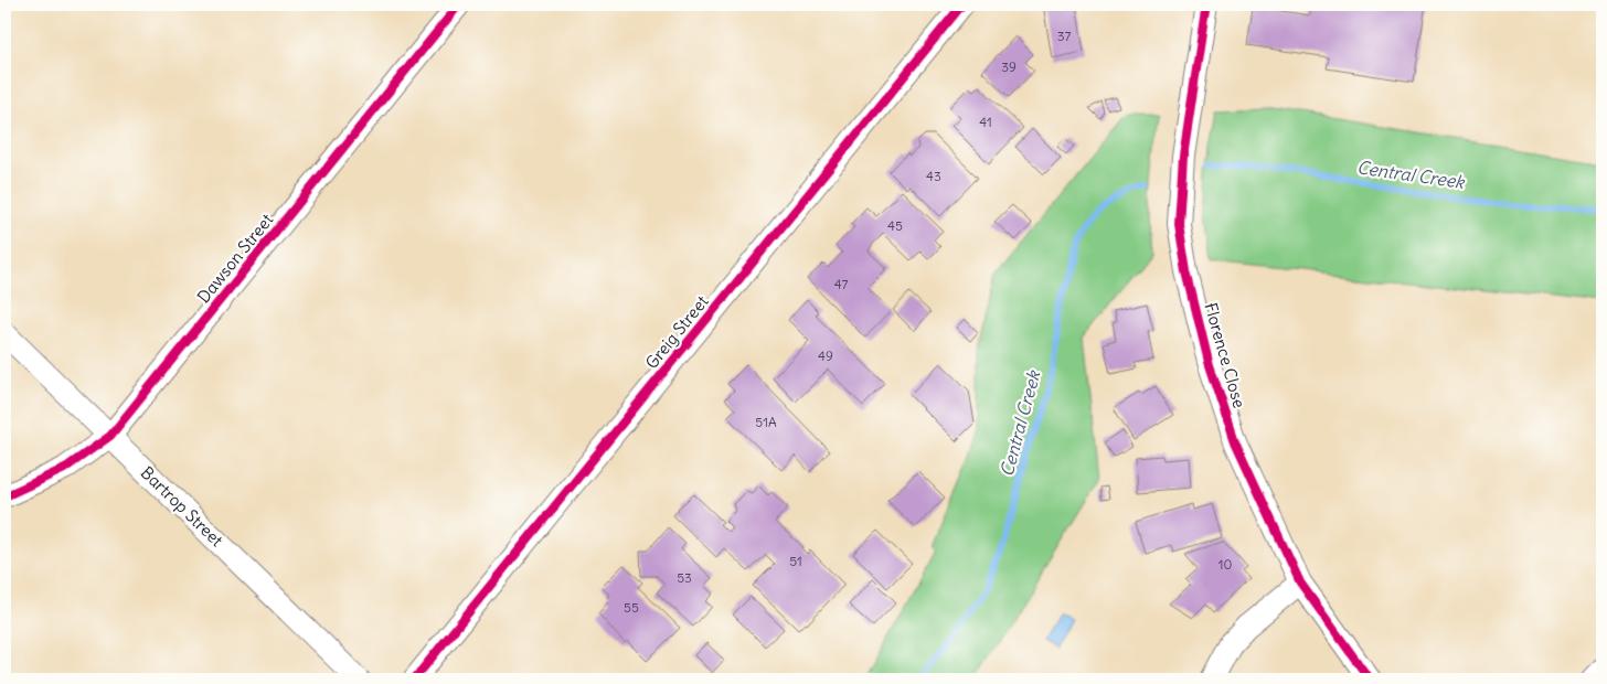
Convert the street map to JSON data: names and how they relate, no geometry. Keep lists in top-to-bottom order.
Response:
{
  "streets": {
    "street": [
      "Dawson Street",
      "Greig Street",
      "Florence Close",
      "Bartrop Street"
    ]
  },
  "crossings": [
    ["Dawson Street", "Bartrop Street"]
  ],
  "water": ["Central Creek"],
  "house_numbers": [
    "37",
    "39",
    "41",
    "43",
    "45",
    "47",
    "49",
    "51A",
    "51",
    "10",
    "53",
    "55"
  ]
}
